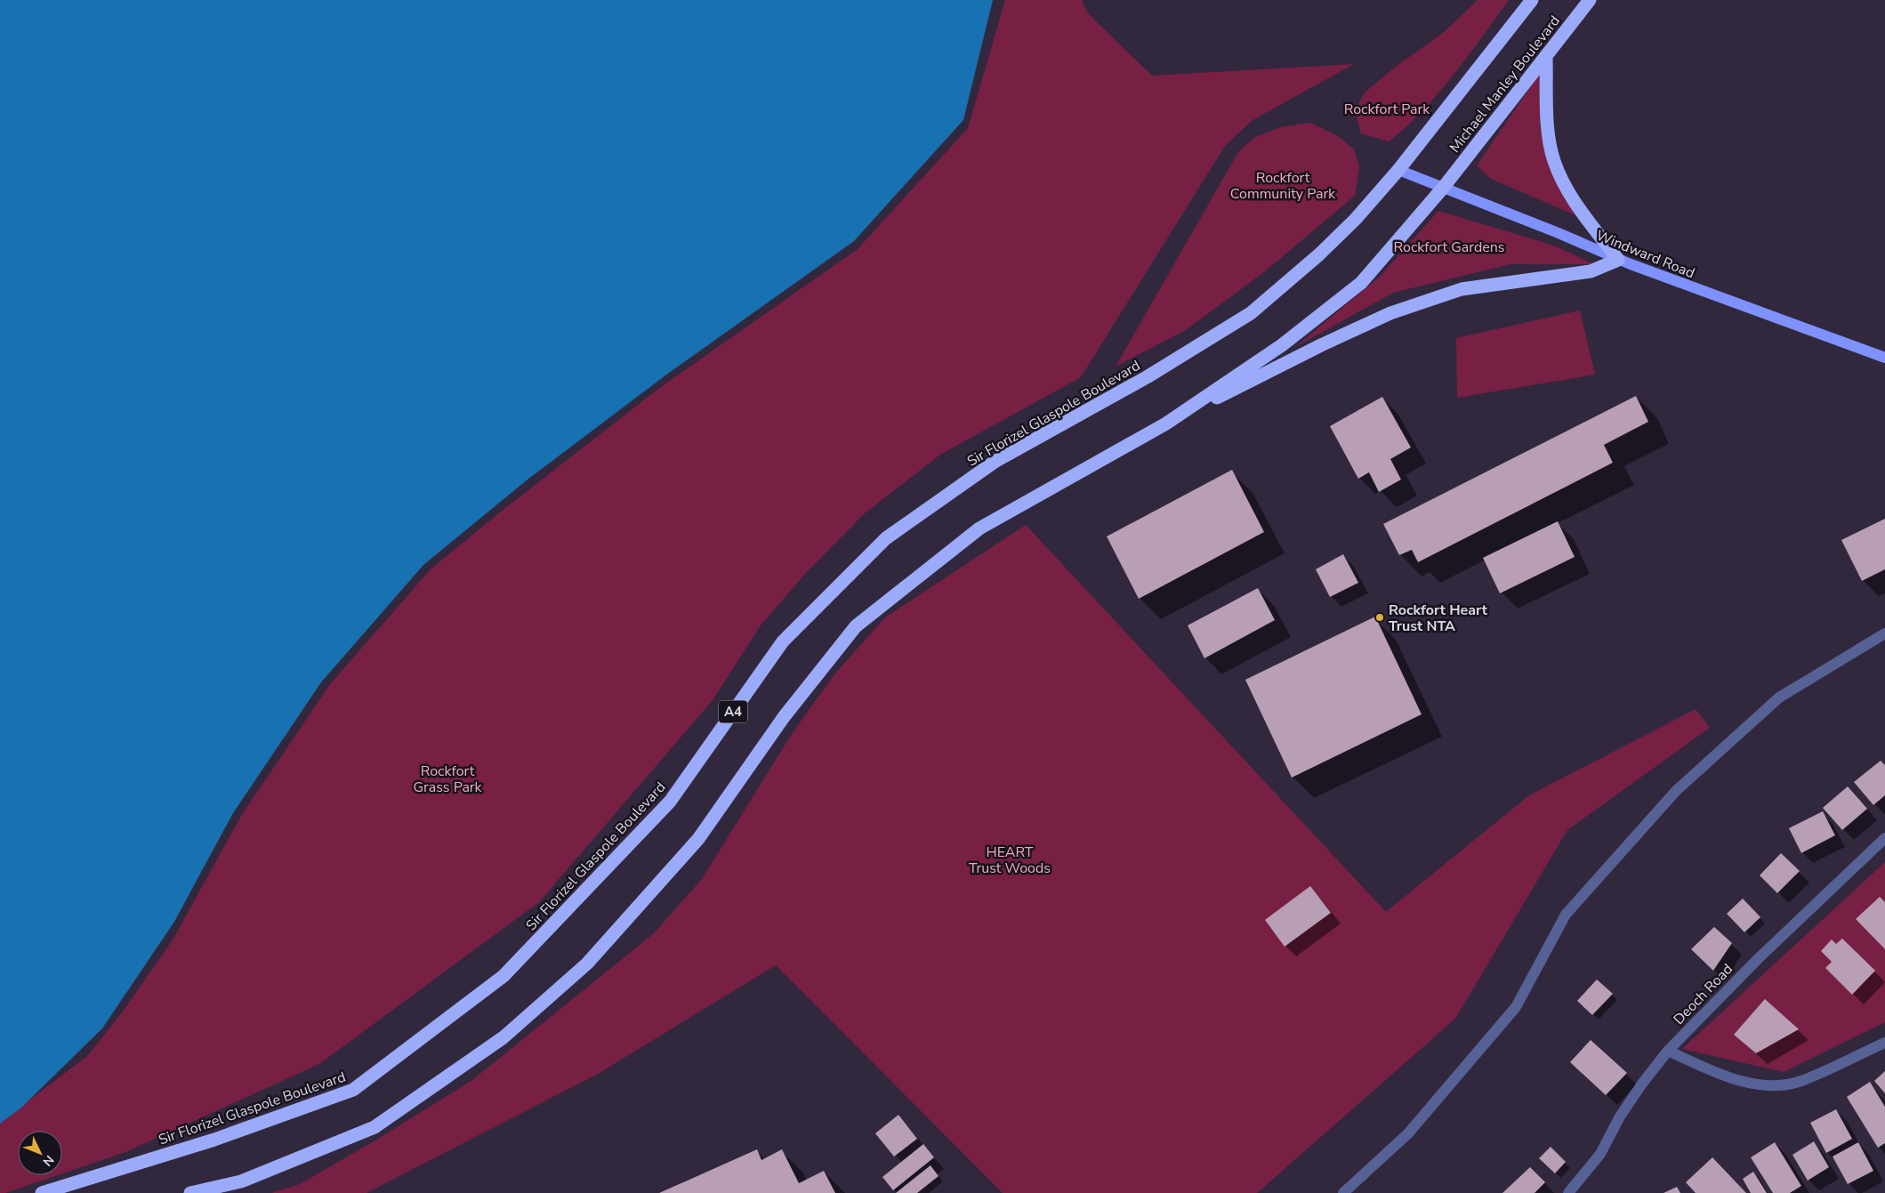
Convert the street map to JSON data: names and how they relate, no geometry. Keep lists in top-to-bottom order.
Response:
{
  "streets": {
    "highway": ["Michael Manley Boulevard", "Sir Florizel Glaspole Boulevard", "A4"],
    "main road": ["Windward Road"],
    "street": ["Deoch Road"]
  },
  "crossings": [
    ["Michael Manley Boulevard", "Windward Road"],
    ["Michael Manley Boulevard", "Sir Florizel Glaspole Boulevard"],
    ["Windward Road", "Sir Florizel Glaspole Boulevard"]
  ],
  "parks": [
    "Rockfort Park",
    "Rockfort Community Park",
    "Rockfort Gardens",
    "Rockfort Grass Park",
    "HEART Trust Woods"
  ],
  "places": ["Rockfort Heart Trust NTA"],
  "north": "bottom right"
}
